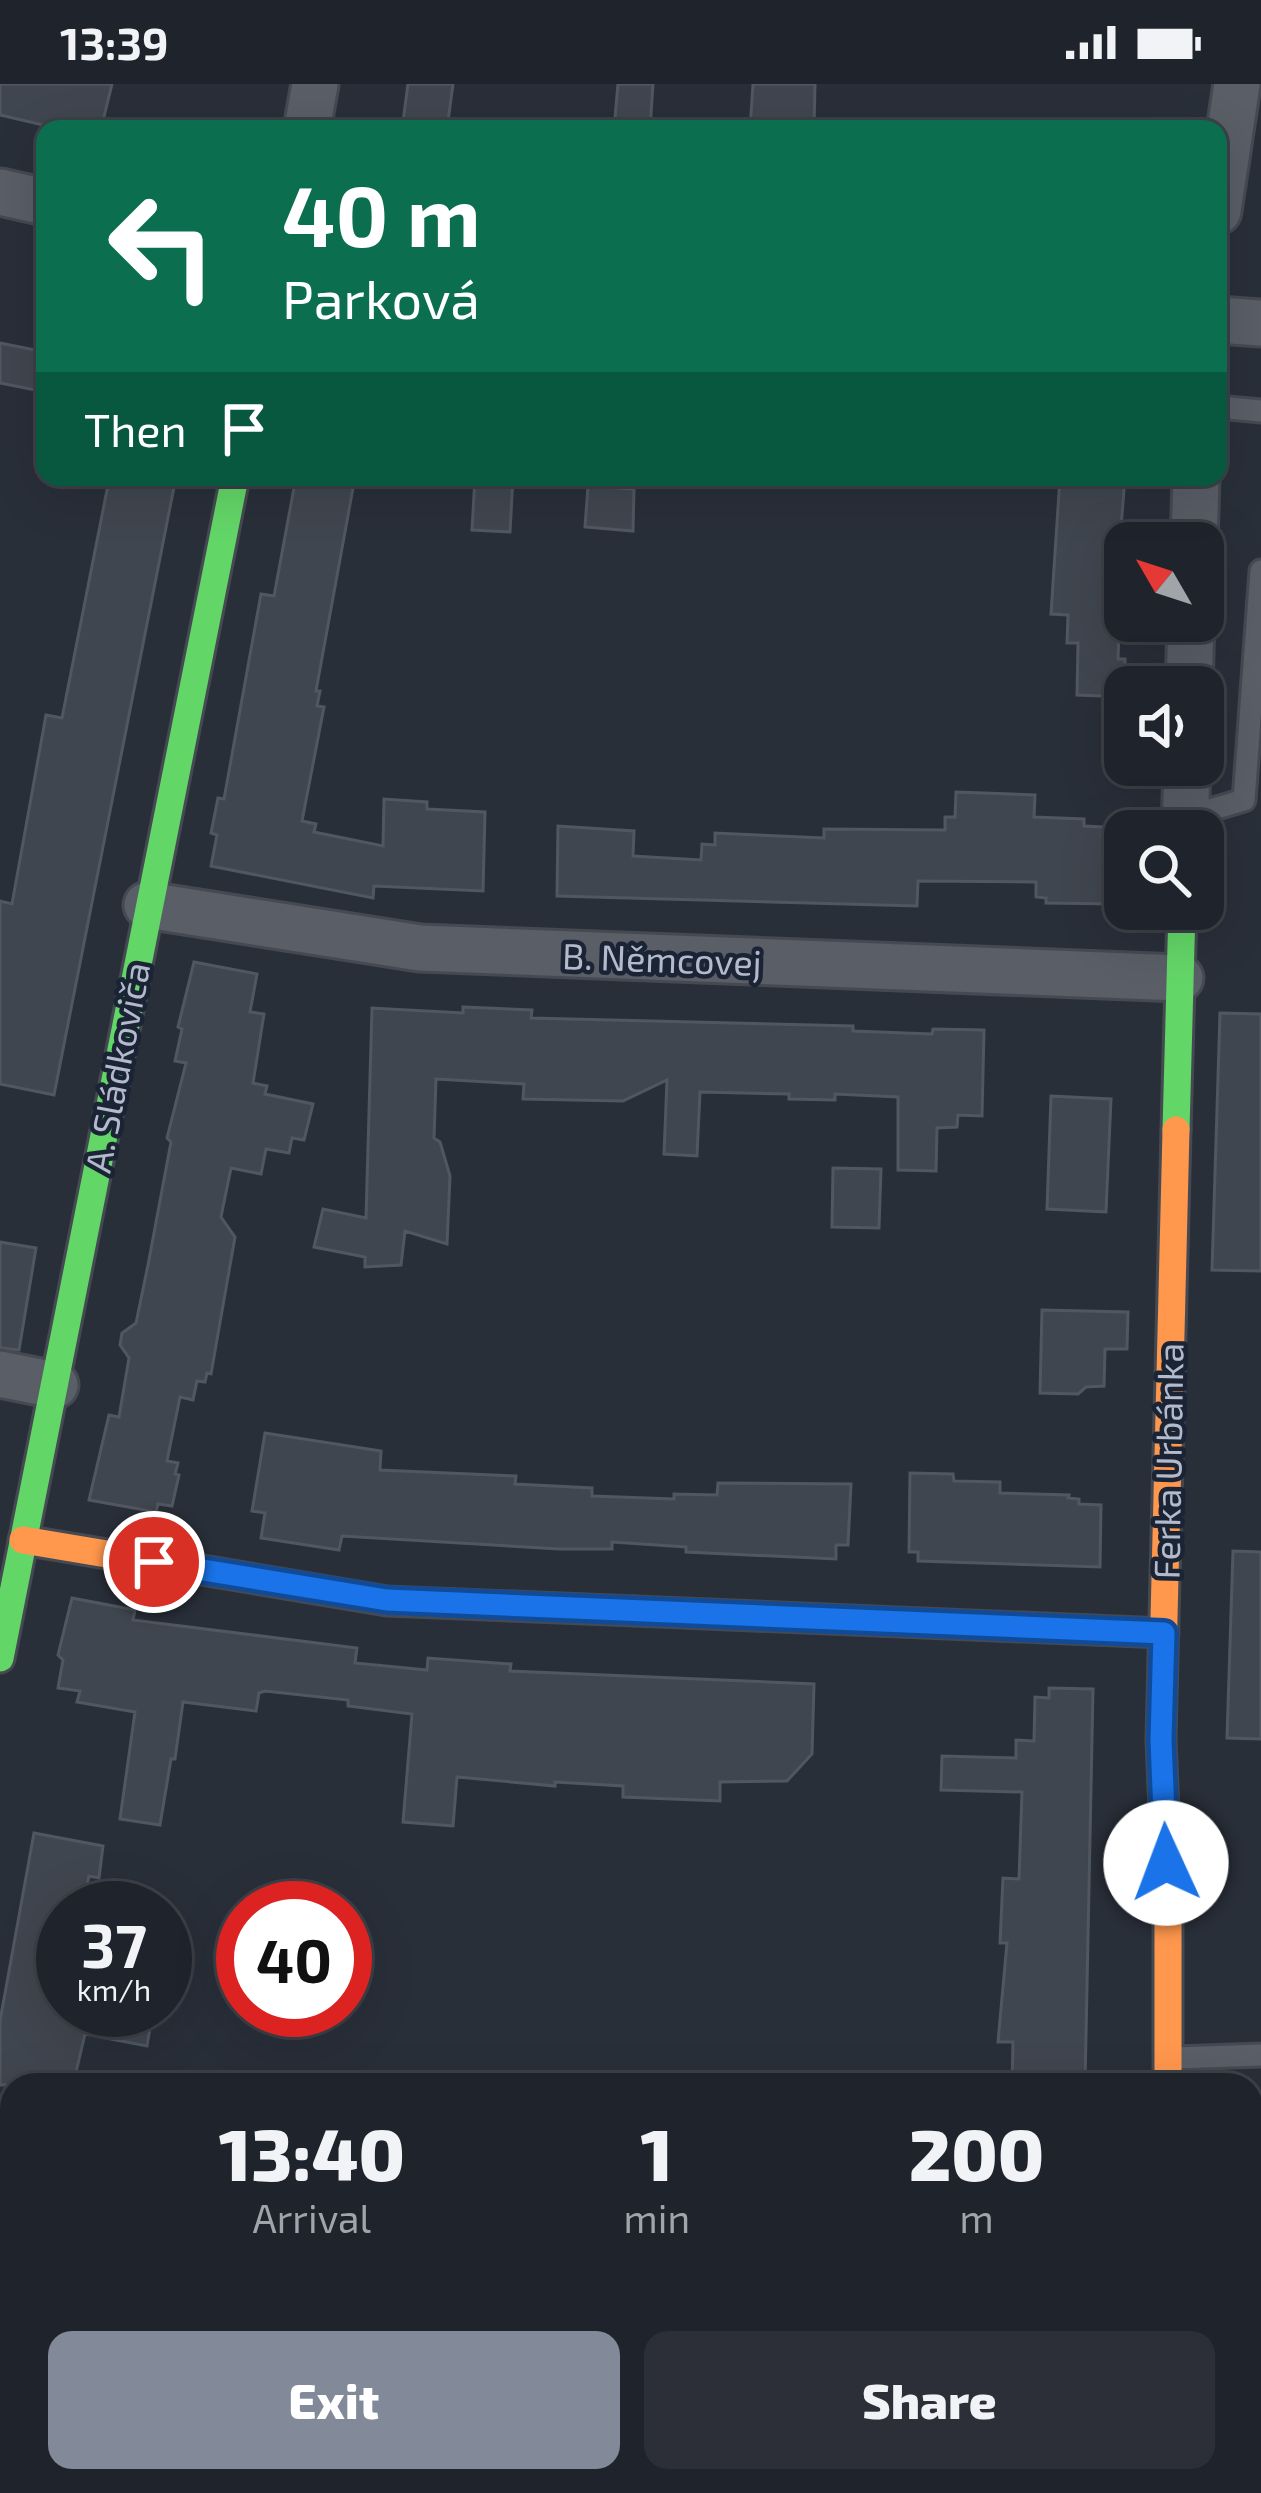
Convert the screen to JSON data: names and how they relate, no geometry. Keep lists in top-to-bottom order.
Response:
{
  "streets": {
    "street": ["B. Němcovej", "A. Sládkoviča", "Ferka Urbánka"]
  },
  "crossings": [
    ["B. Němcovej", "A. Sládkoviča"],
    ["B. Němcovej", "Ferka Urbánka"]
  ],
  "north": "top left",
  "page": {
    "status": "13:39",
    "turn": ["40 m", "Parková"],
    "then": "Then",
    "speed": "37 km/h",
    "limit": "40",
    "eta": [
      "13:40",
      "Arrival",
      "1",
      "min",
      "200",
      "m"
    ],
    "buttons": ["Exit", "Share"]
  }
}
